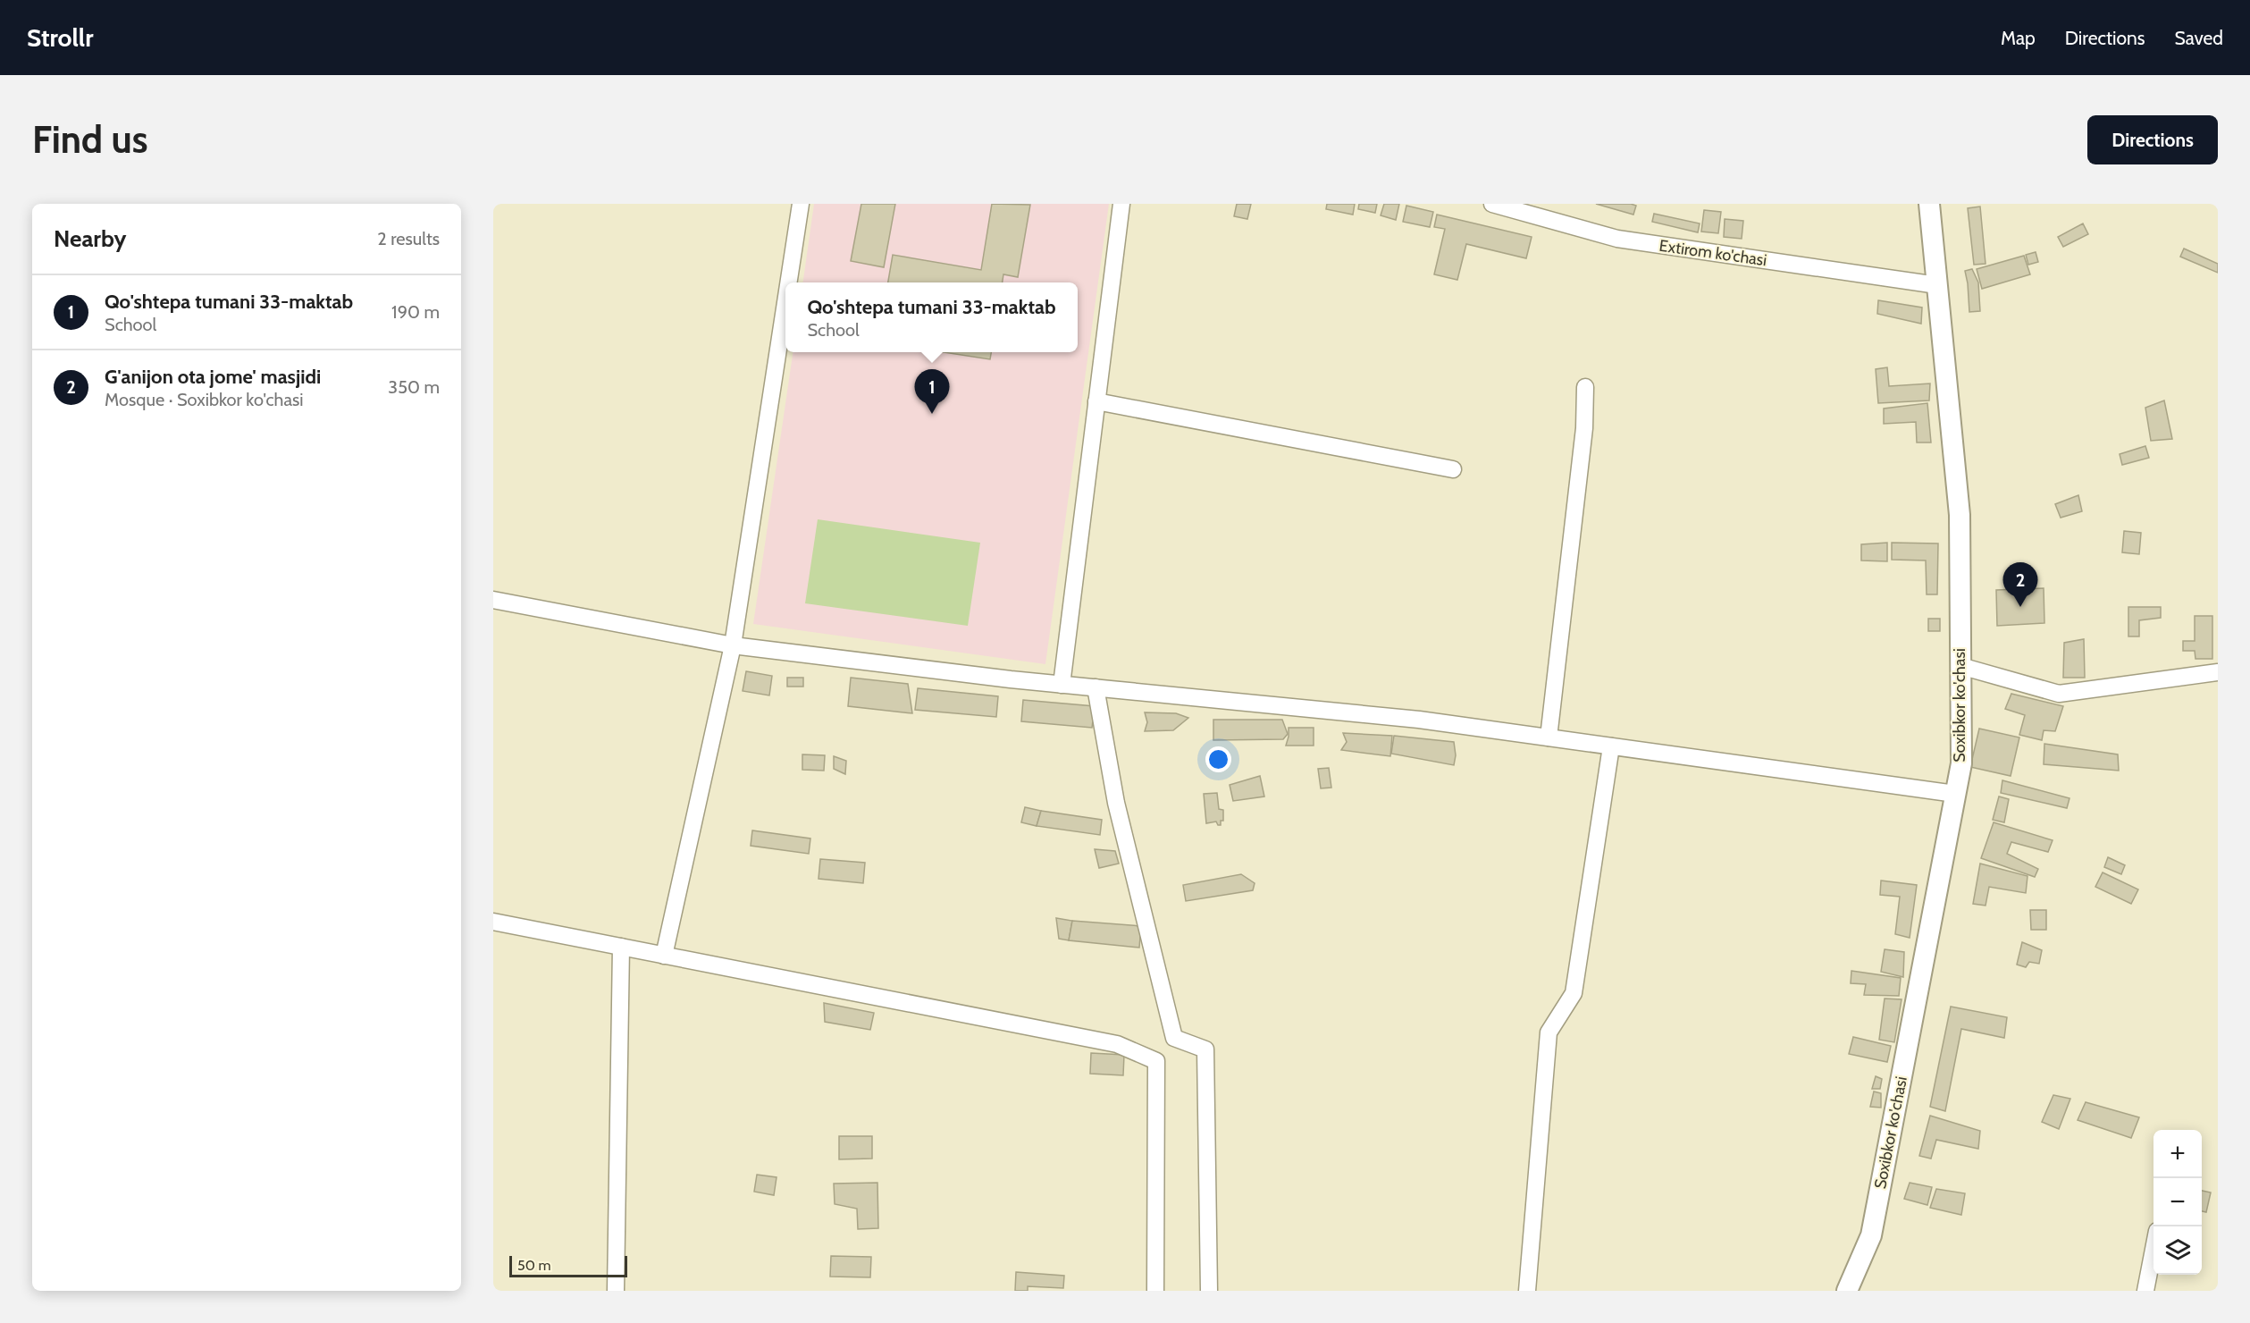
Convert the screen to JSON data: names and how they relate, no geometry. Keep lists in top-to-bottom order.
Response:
{
  "streets": {
    "main road": ["Soxibkor ko'chasi"],
    "street": ["Extirom ko'chasi"]
  },
  "crossings": [
    ["Extirom ko'chasi", "Soxibkor ko'chasi"]
  ],
  "scale_bar": "50 m",
  "page": {
    "header": "Strollr",
    "nav": ["Map", "Directions", "Saved"],
    "buttons": "Directions",
    "title": "Find us",
    "heading": ["Nearby", "2 results"],
    "list": [
      {
        "mark": "1",
        "name": "Qo'shtepa tumani 33-maktab",
        "note": "School",
        "value": "190 m"
      },
      {
        "mark": "2",
        "name": "G'anijon ota jome' masjidi",
        "note": "Mosque · Soxibkor ko'chasi",
        "value": "350 m"
      }
    ],
    "popup": ["Qo'shtepa tumani 33-maktab", "School"],
    "pins": ["1", "2"],
    "map_buttons": ["+", "−"],
    "scale": "50 m"
  }
}
